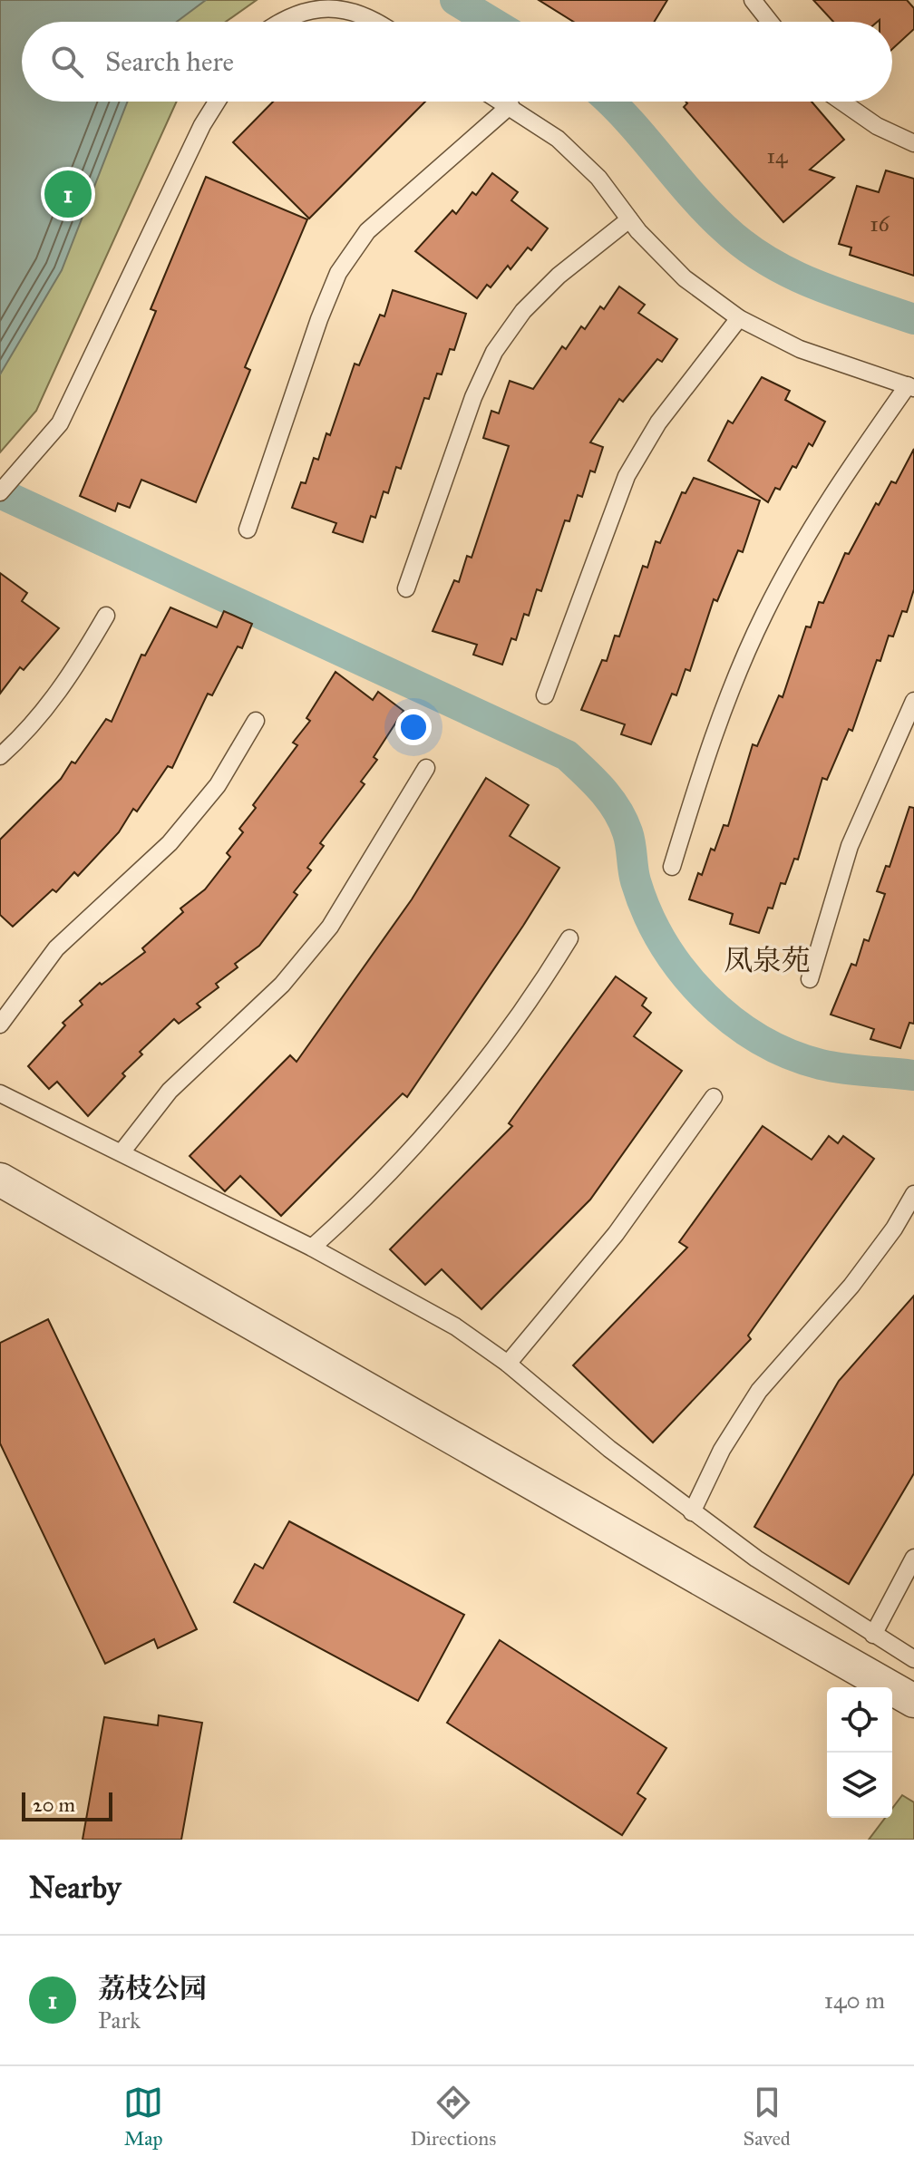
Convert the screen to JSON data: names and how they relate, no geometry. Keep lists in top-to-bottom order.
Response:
{
  "districts": ["凤泉苑"],
  "house_numbers": ["14", "16"],
  "scale_bar": "20 m",
  "page": {
    "search": "Search here",
    "pins": "1",
    "scale": "20 m",
    "heading": "Nearby",
    "list": [
      {
        "mark": "1",
        "name": "荔枝公园",
        "note": "Park",
        "value": "140 m"
      }
    ],
    "nav": ["Map", "Directions", "Saved"]
  }
}
